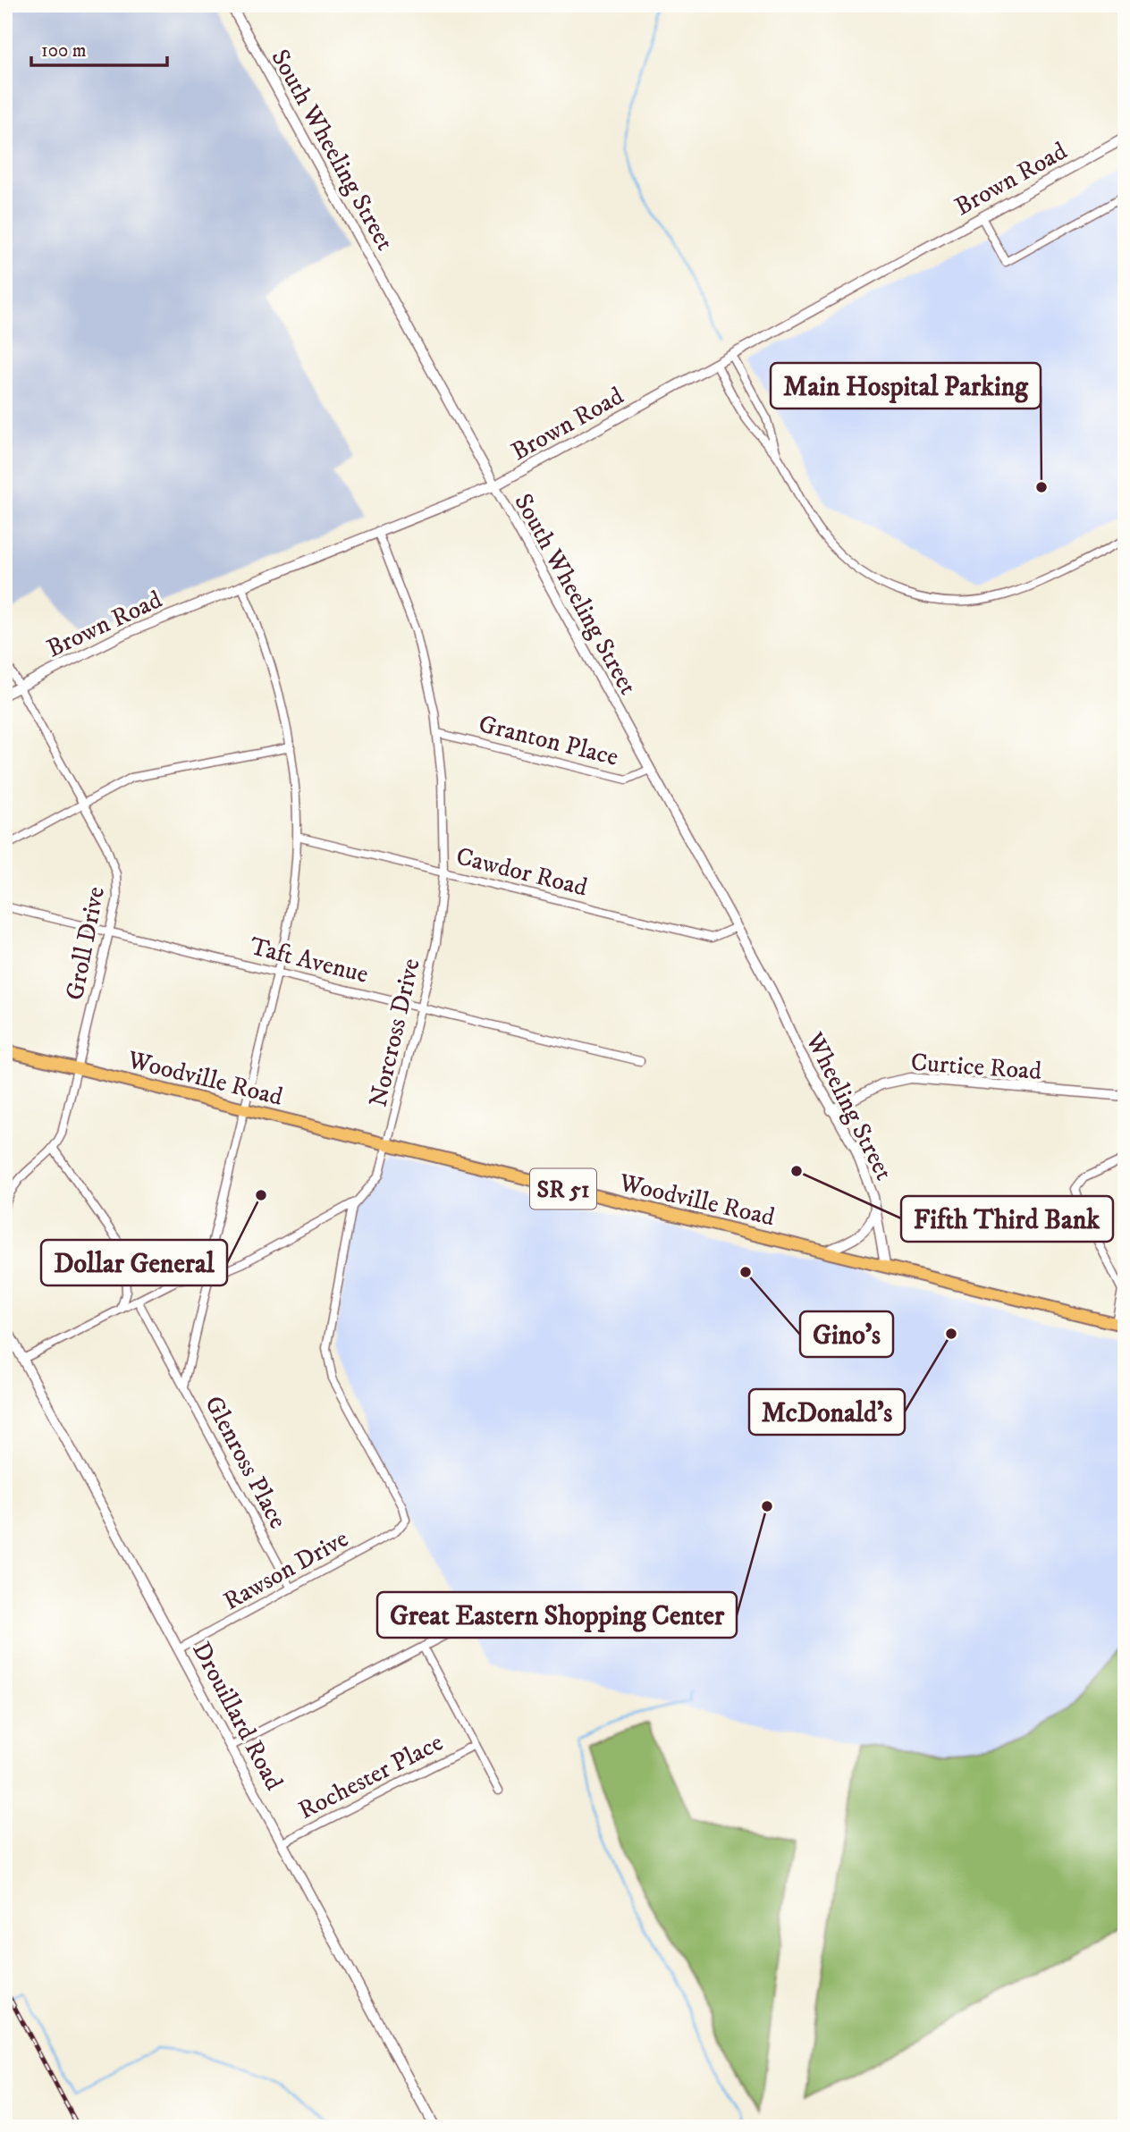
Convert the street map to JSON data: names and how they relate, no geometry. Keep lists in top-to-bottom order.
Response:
{
  "streets": {
    "main road": ["Woodville Road", "SR 51"],
    "street": [
      "South Wheeling Street",
      "Brown Road",
      "Granton Place",
      "Cawdor Road",
      "Groll Drive",
      "Taft Avenue",
      "Norcross Drive",
      "Curtice Road",
      "Wheeling Street",
      "Glenross Place",
      "Rawson Drive",
      "Drouillard Road",
      "Rochester Place"
    ]
  },
  "crossings": [
    ["South Wheeling Street", "Brown Road"],
    ["South Wheeling Street", "Granton Place"],
    ["South Wheeling Street", "Cawdor Road"],
    ["South Wheeling Street", "Wheeling Street"],
    ["Brown Road", "Groll Drive"],
    ["Brown Road", "Norcross Drive"],
    ["Granton Place", "Norcross Drive"],
    ["Cawdor Road", "Norcross Drive"],
    ["Groll Drive", "Taft Avenue"],
    ["Groll Drive", "Woodville Road"],
    ["Taft Avenue", "Norcross Drive"],
    ["Norcross Drive", "Woodville Road"],
    ["Norcross Drive", "Rawson Drive"],
    ["Curtice Road", "Wheeling Street"],
    ["Woodville Road", "Wheeling Street"],
    ["Glenross Place", "Rawson Drive"],
    ["Rawson Drive", "Drouillard Road"],
    ["Drouillard Road", "Rochester Place"]
  ],
  "places": [
    "Main Hospital Parking",
    "Fifth Third Bank",
    "Dollar General",
    "Gino's",
    "McDonald's",
    "Great Eastern Shopping Center"
  ],
  "scale_bar": "100 m"
}
